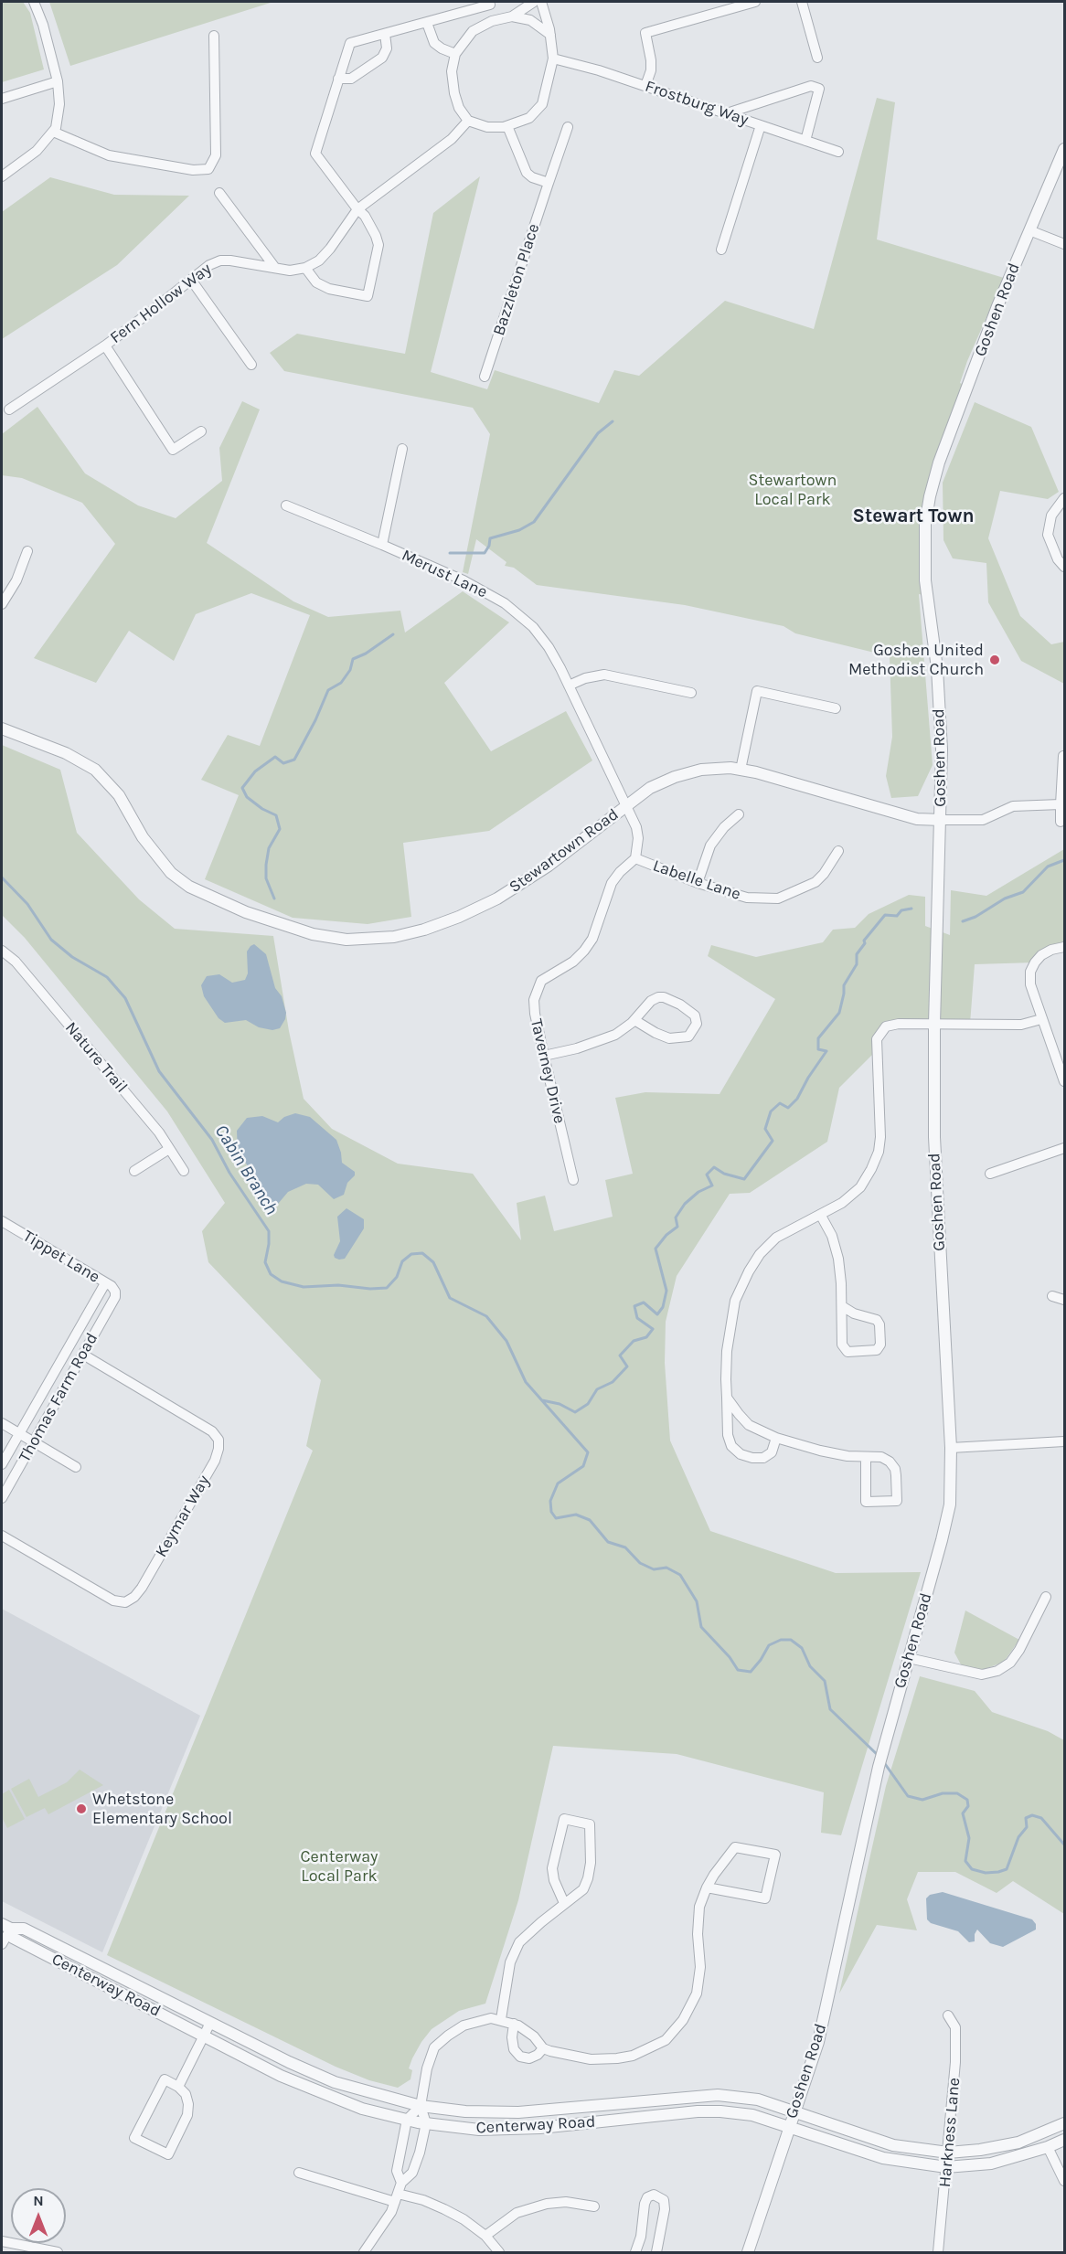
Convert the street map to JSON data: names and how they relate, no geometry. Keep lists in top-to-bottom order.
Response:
{
  "streets": {
    "street": [
      "Frostburg Way",
      "Bazzleton Place",
      "Fern Hollow Way",
      "Goshen Road",
      "Merust Lane",
      "Stewartown Road",
      "Labelle Lane",
      "Nature Trail",
      "Taverney Drive",
      "Tippet Lane",
      "Thomas Farm Road",
      "Keymar Way",
      "Centerway Road",
      "Harkness Lane"
    ]
  },
  "crossings": [
    ["Goshen Road", "Stewartown Road"],
    ["Goshen Road", "Centerway Road"],
    ["Merust Lane", "Stewartown Road"],
    ["Labelle Lane", "Taverney Drive"],
    ["Tippet Lane", "Thomas Farm Road"],
    ["Thomas Farm Road", "Keymar Way"],
    ["Centerway Road", "Harkness Lane"]
  ],
  "districts": ["Stewart Town"],
  "water": ["Cabin Branch"],
  "parks": ["Stewartown Local Park", "Centerway Local Park"],
  "places": ["Goshen United Methodist Church", "Whetstone Elementary School"],
  "north": "top"
}
